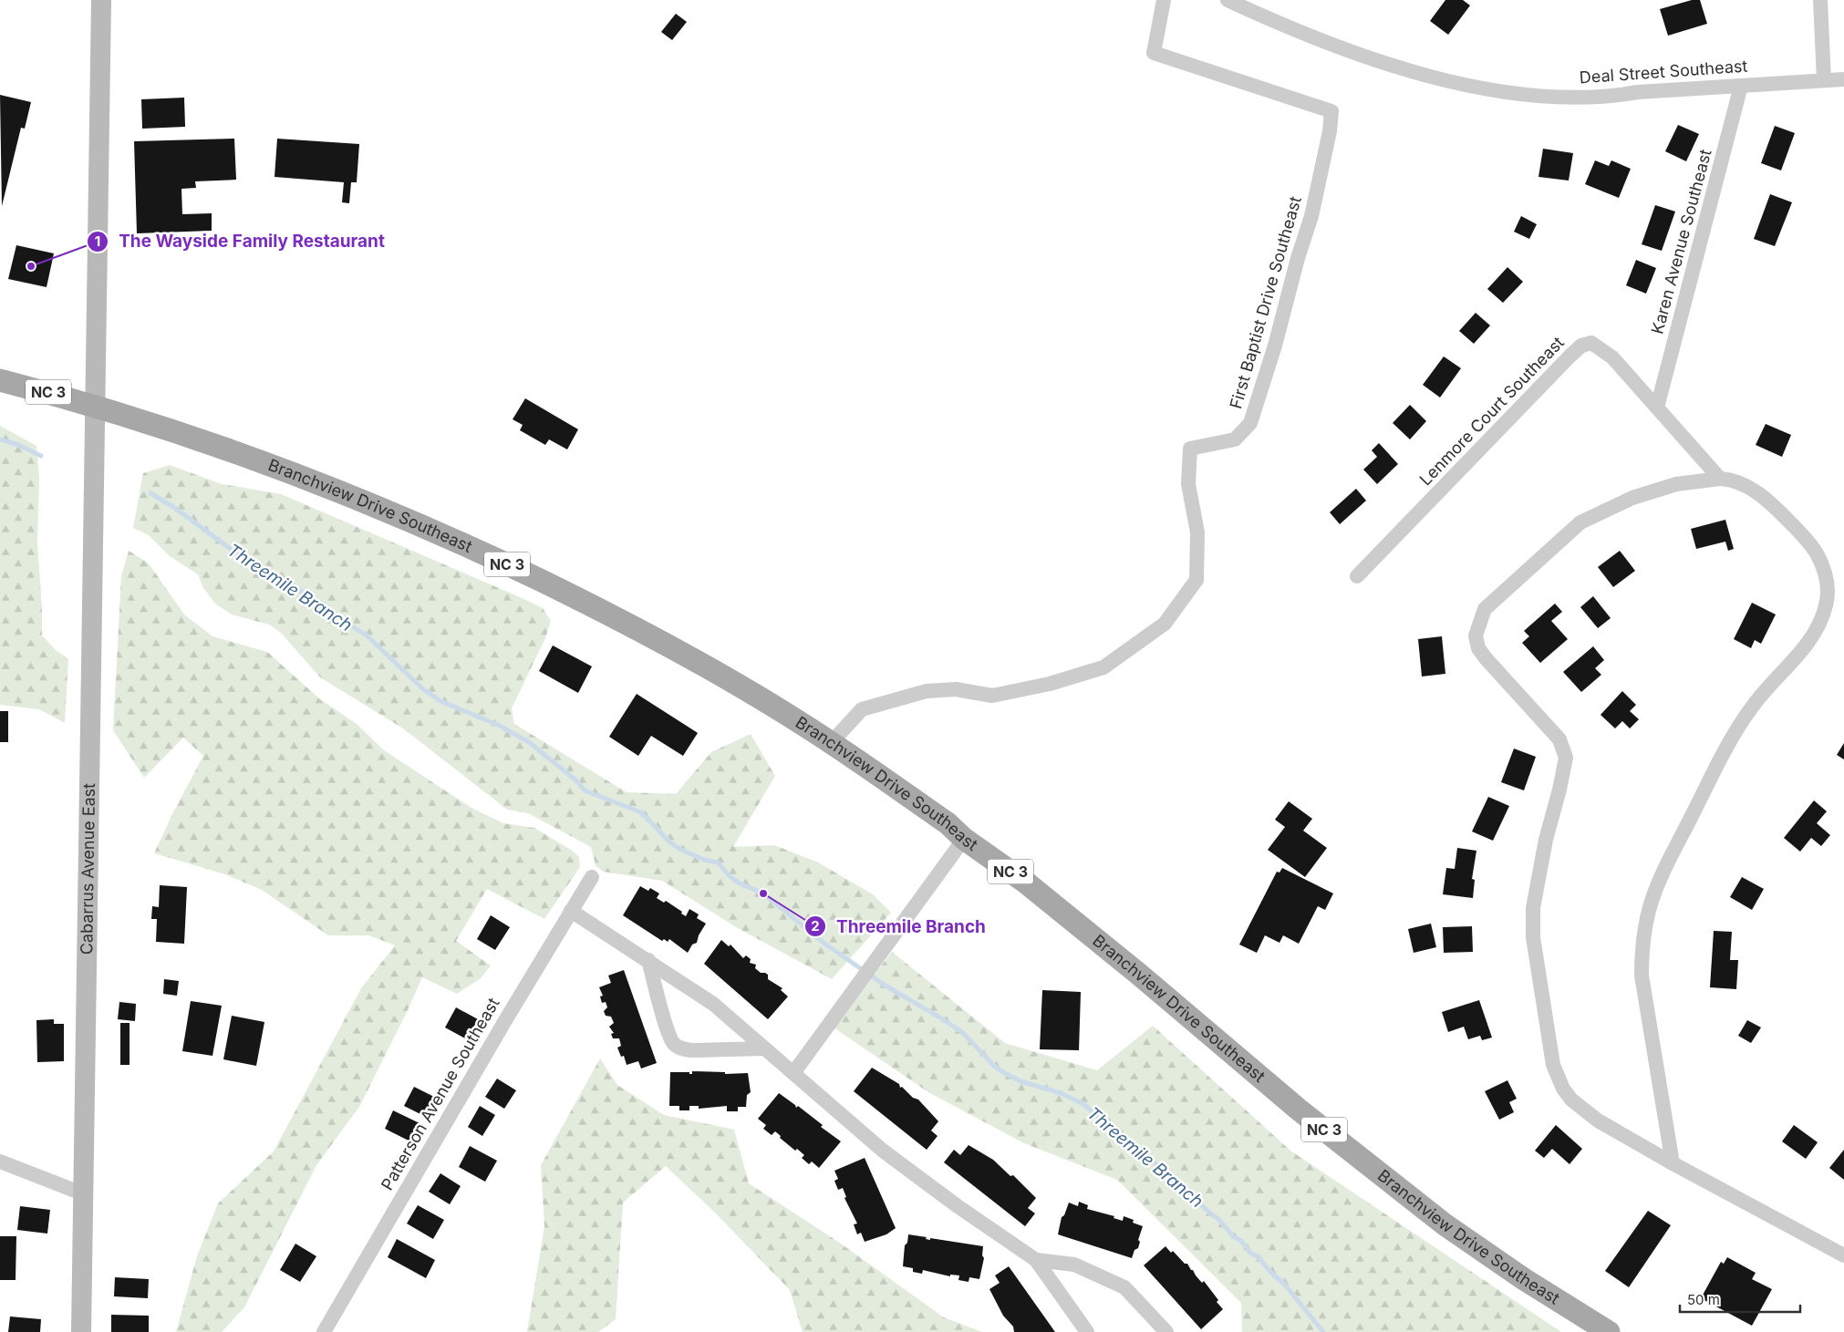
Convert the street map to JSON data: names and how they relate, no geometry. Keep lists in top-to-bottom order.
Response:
{
  "streets": {
    "main road": ["NC 3", "Branchview Drive Southeast", "Cabarrus Avenue East"],
    "street": [
      "Deal Street Southeast",
      "Karen Avenue Southeast",
      "First Baptist Drive Southeast",
      "Lenmore Court Southeast",
      "Patterson Avenue Southeast"
    ]
  },
  "crossings": [
    ["Deal Street Southeast", "Karen Avenue Southeast"],
    ["Karen Avenue Southeast", "Lenmore Court Southeast"],
    ["First Baptist Drive Southeast", "Branchview Drive Southeast"],
    ["NC 3", "Branchview Drive Southeast"],
    ["NC 3", "Cabarrus Avenue East"],
    ["Branchview Drive Southeast", "Cabarrus Avenue East"]
  ],
  "water": ["Threemile Branch"],
  "places": ["The Wayside Family Restaurant", "Threemile Branch"],
  "scale_bar": "50 m"
}
